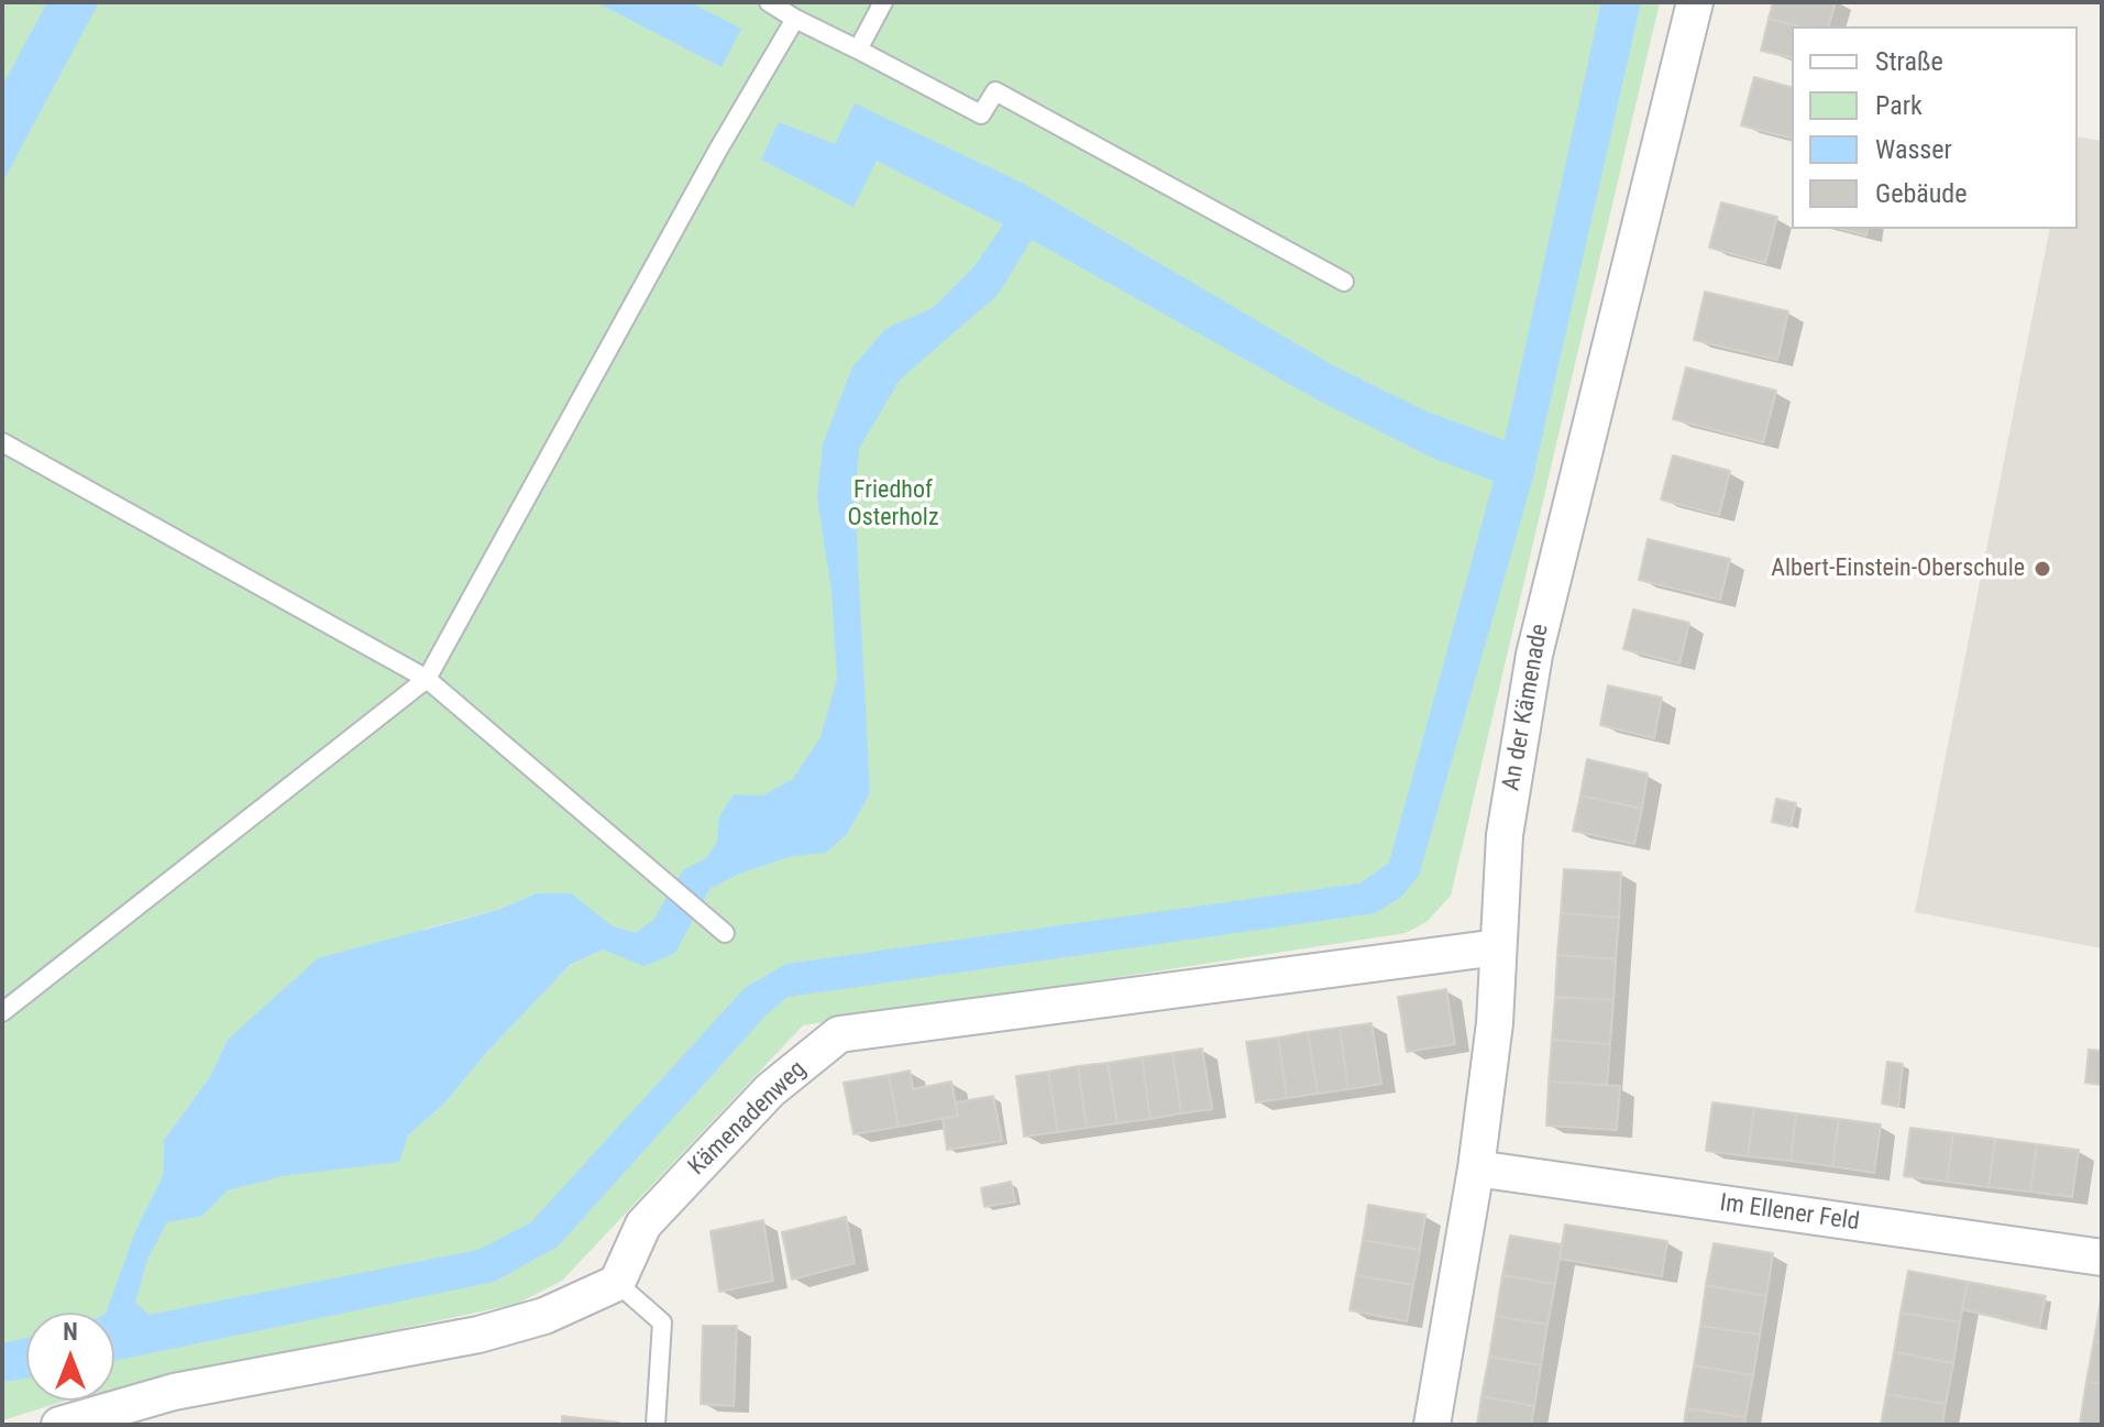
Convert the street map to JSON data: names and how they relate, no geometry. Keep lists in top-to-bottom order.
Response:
{
  "streets": {
    "street": ["An der Kämenade", "Kämenadenweg", "Im Ellener Feld"]
  },
  "crossings": [
    ["An der Kämenade", "Kämenadenweg"],
    ["An der Kämenade", "Im Ellener Feld"]
  ],
  "parks": ["Friedhof Osterholz"],
  "places": ["Albert-Einstein-Oberschule"],
  "legend": [
    "Straße",
    "Park",
    "Wasser",
    "Gebäude"
  ],
  "north": "top"
}
